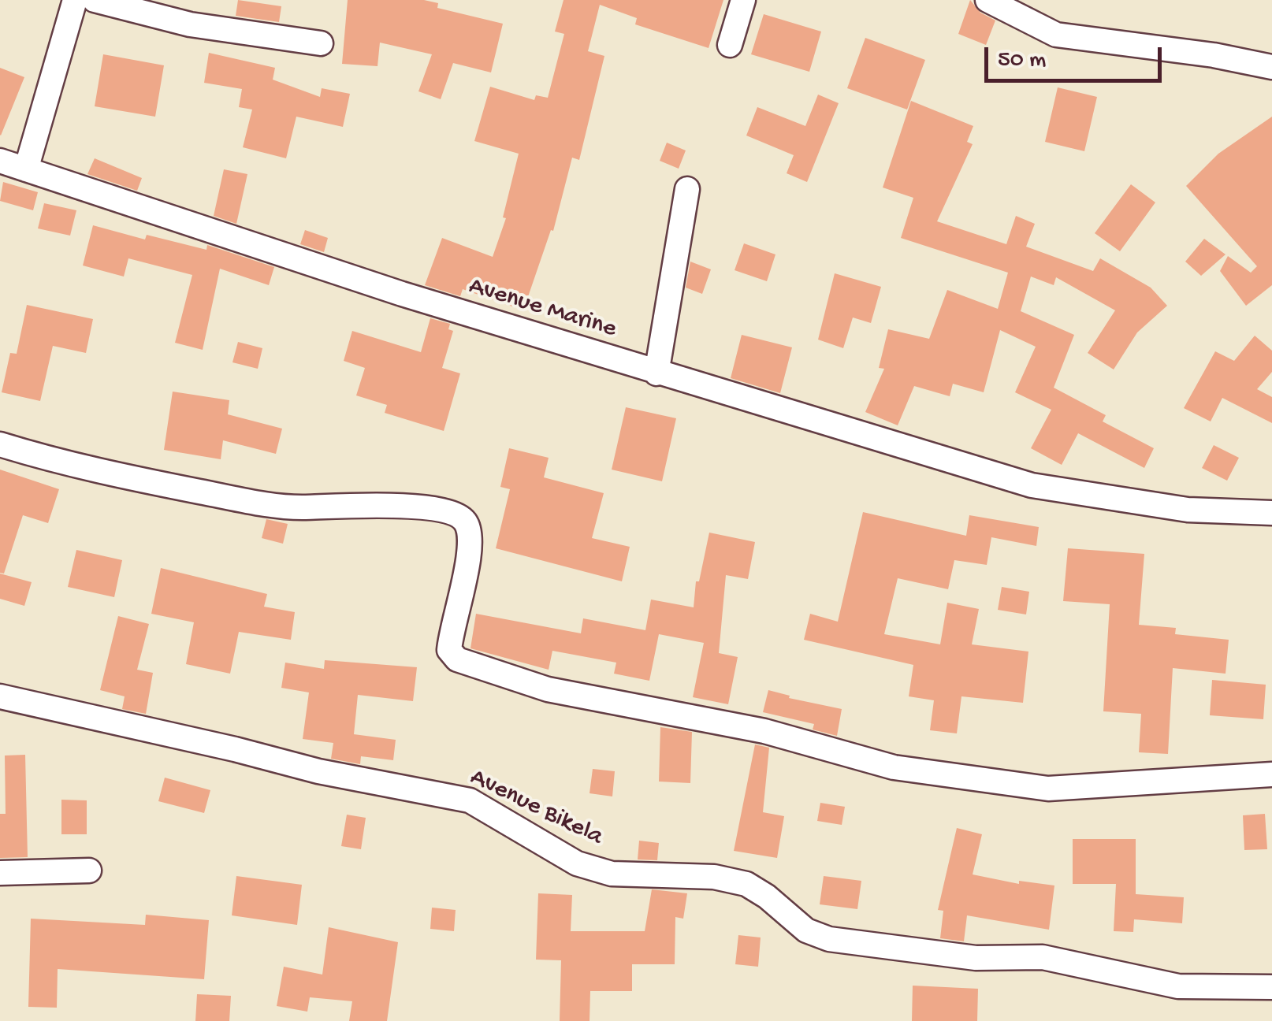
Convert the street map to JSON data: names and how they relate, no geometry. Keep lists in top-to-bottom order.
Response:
{
  "streets": {
    "street": ["Avenue Marine", "Avenue Bikela"]
  },
  "scale_bar": "50 m"
}
